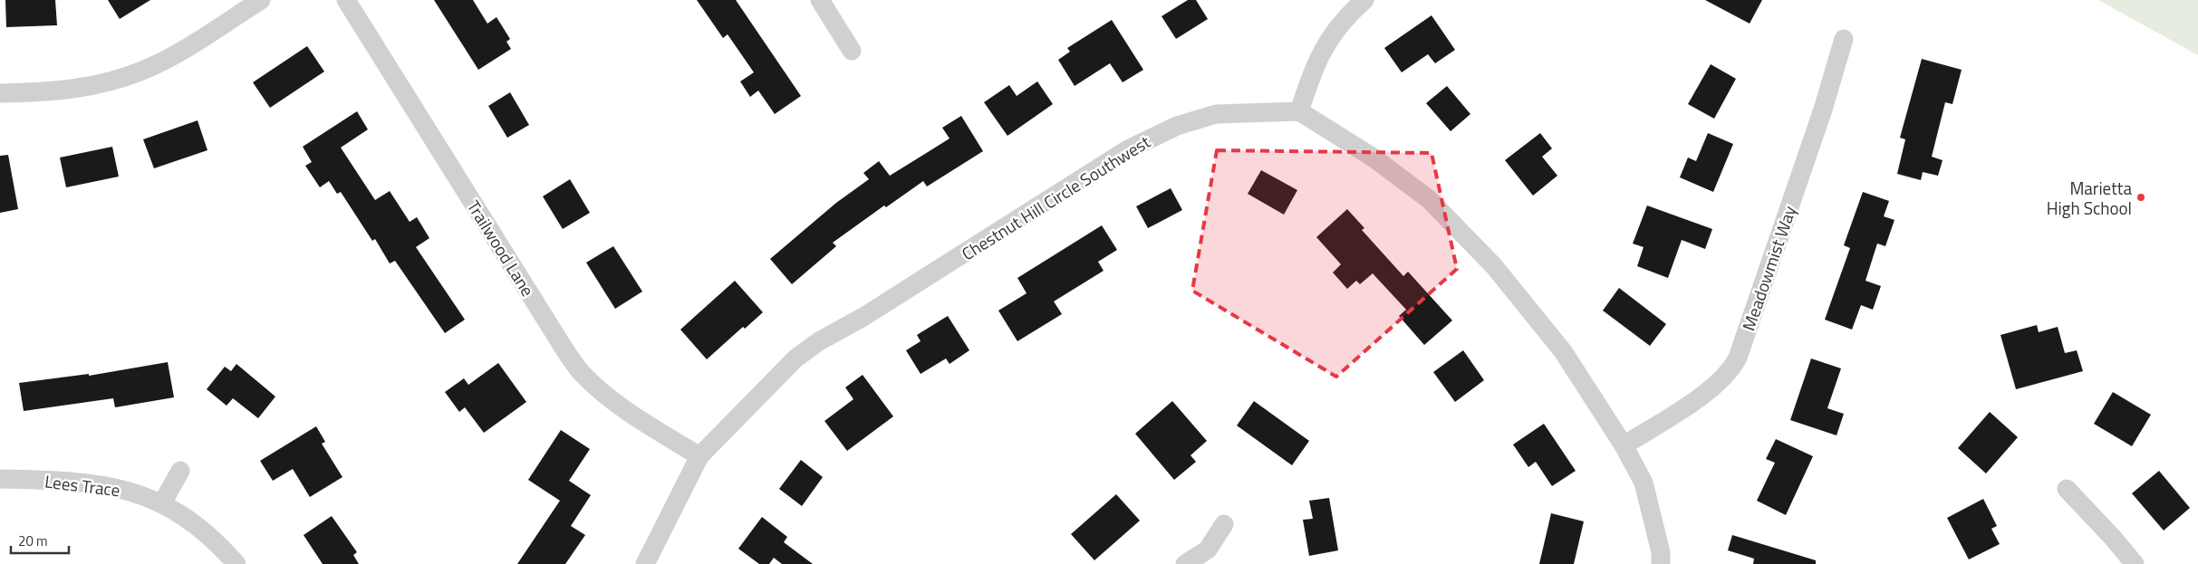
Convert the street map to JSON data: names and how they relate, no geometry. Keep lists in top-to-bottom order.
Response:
{
  "streets": {
    "street": [
      "Chestnut Hill Circle Southwest",
      "Trailwood Lane",
      "Meadowmist Way",
      "Lees Trace"
    ]
  },
  "crossings": [
    ["Chestnut Hill Circle Southwest", "Trailwood Lane"]
  ],
  "places": ["Marietta High School"],
  "scale_bar": "20 m"
}
